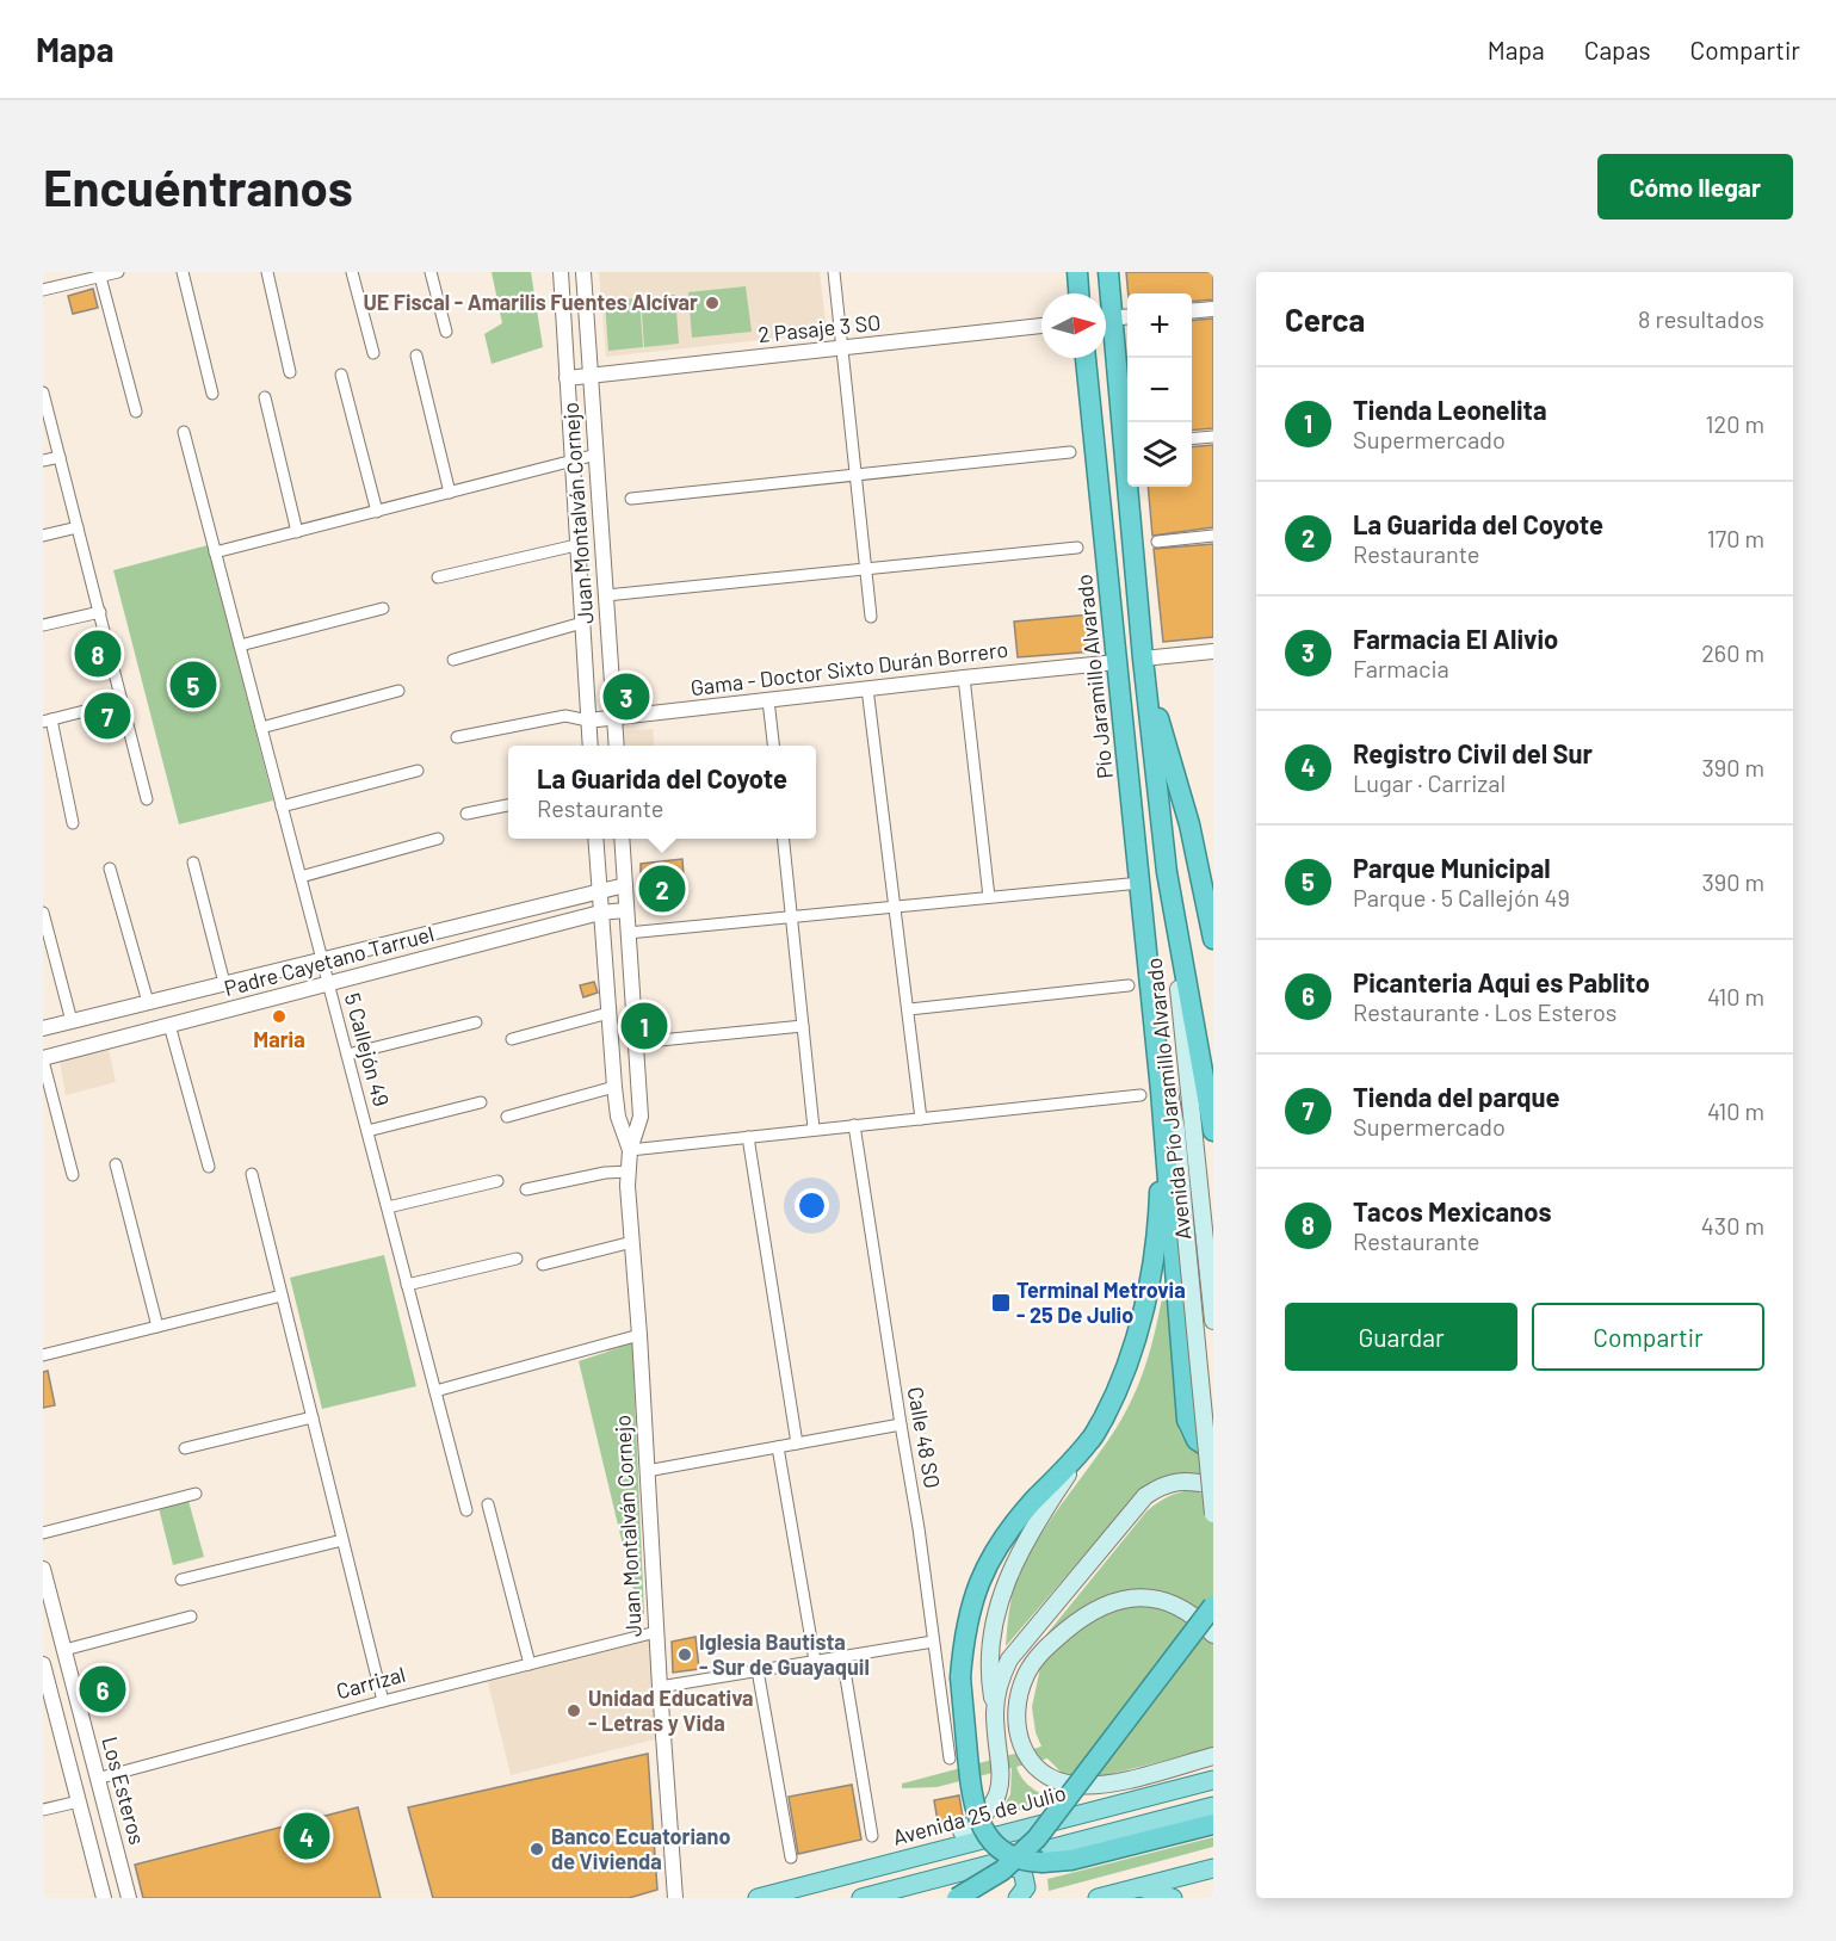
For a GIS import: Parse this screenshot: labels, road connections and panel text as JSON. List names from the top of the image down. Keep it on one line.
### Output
{"streets":{"highway":["Pío Jaramillo Alvarado"],"main road":["Avenida Pío Jaramillo Alvarado","Avenida 25 de Julio"],"street":["2 Pasaje 3 SO","Juan Montalván Cornejo","Gama - Doctor Sixto Durán Borrero","Padre Cayetano Tarruel","5 Callejón 49","Calle 48 SO","Carrizal","Los Esteros"]},"crossings":[["2 Pasaje 3 SO","Juan Montalván Cornejo"],["Juan Montalván Cornejo","Gama - Doctor Sixto Durán Borrero"],["Juan Montalván Cornejo","Padre Cayetano Tarruel"],["Juan Montalván Cornejo","Carrizal"],["Gama - Doctor Sixto Durán Borrero","Pío Jaramillo Alvarado"],["Pío Jaramillo Alvarado","Avenida Pío Jaramillo Alvarado"],["Padre Cayetano Tarruel","5 Callejón 49"],["Carrizal","Los Esteros"]],"places":{"other":["UE Fiscal - Amarilis Fuentes Alcívar","Maria","Iglesia Bautista - Sur de Guayaquil","Unidad Educativa - Letras y Vida","Banco Ecuatoriano de Vivienda"],"transit":["Terminal Metrovia - 25 De Julio"]},"north":"right","page":{"header":"Mapa","nav":["Mapa","Capas","Compartir"],"buttons":["Cómo llegar",["Guardar","Compartir"]],"title":"Encuéntranos","heading":["Cerca","8 resultados"],"map_buttons":["+","−"],"list":[{"mark":"1","name":"Tienda Leonelita","note":"Supermercado","value":"120 m"},{"mark":"2","name":"La Guarida del Coyote","note":"Restaurante","value":"170 m"},{"mark":"3","name":"Farmacia El Alivio","note":"Farmacia","value":"260 m"},{"mark":"4","name":"Registro Civil del Sur","note":"Lugar · Carrizal","value":"390 m"},{"mark":"5","name":"Parque Municipal","note":"Parque · 5 Callejón 49","value":"390 m"},{"mark":"6","name":"Picanteria Aqui es Pablito","note":"Restaurante · Los Esteros","value":"410 m"},{"mark":"7","name":"Tienda del parque","note":"Supermercado","value":"410 m"},{"mark":"8","name":"Tacos Mexicanos","note":"Restaurante","value":"430 m"}],"pins":["8","5","3","7","2","1","6","4"],"popup":["La Guarida del Coyote","Restaurante"]}}
